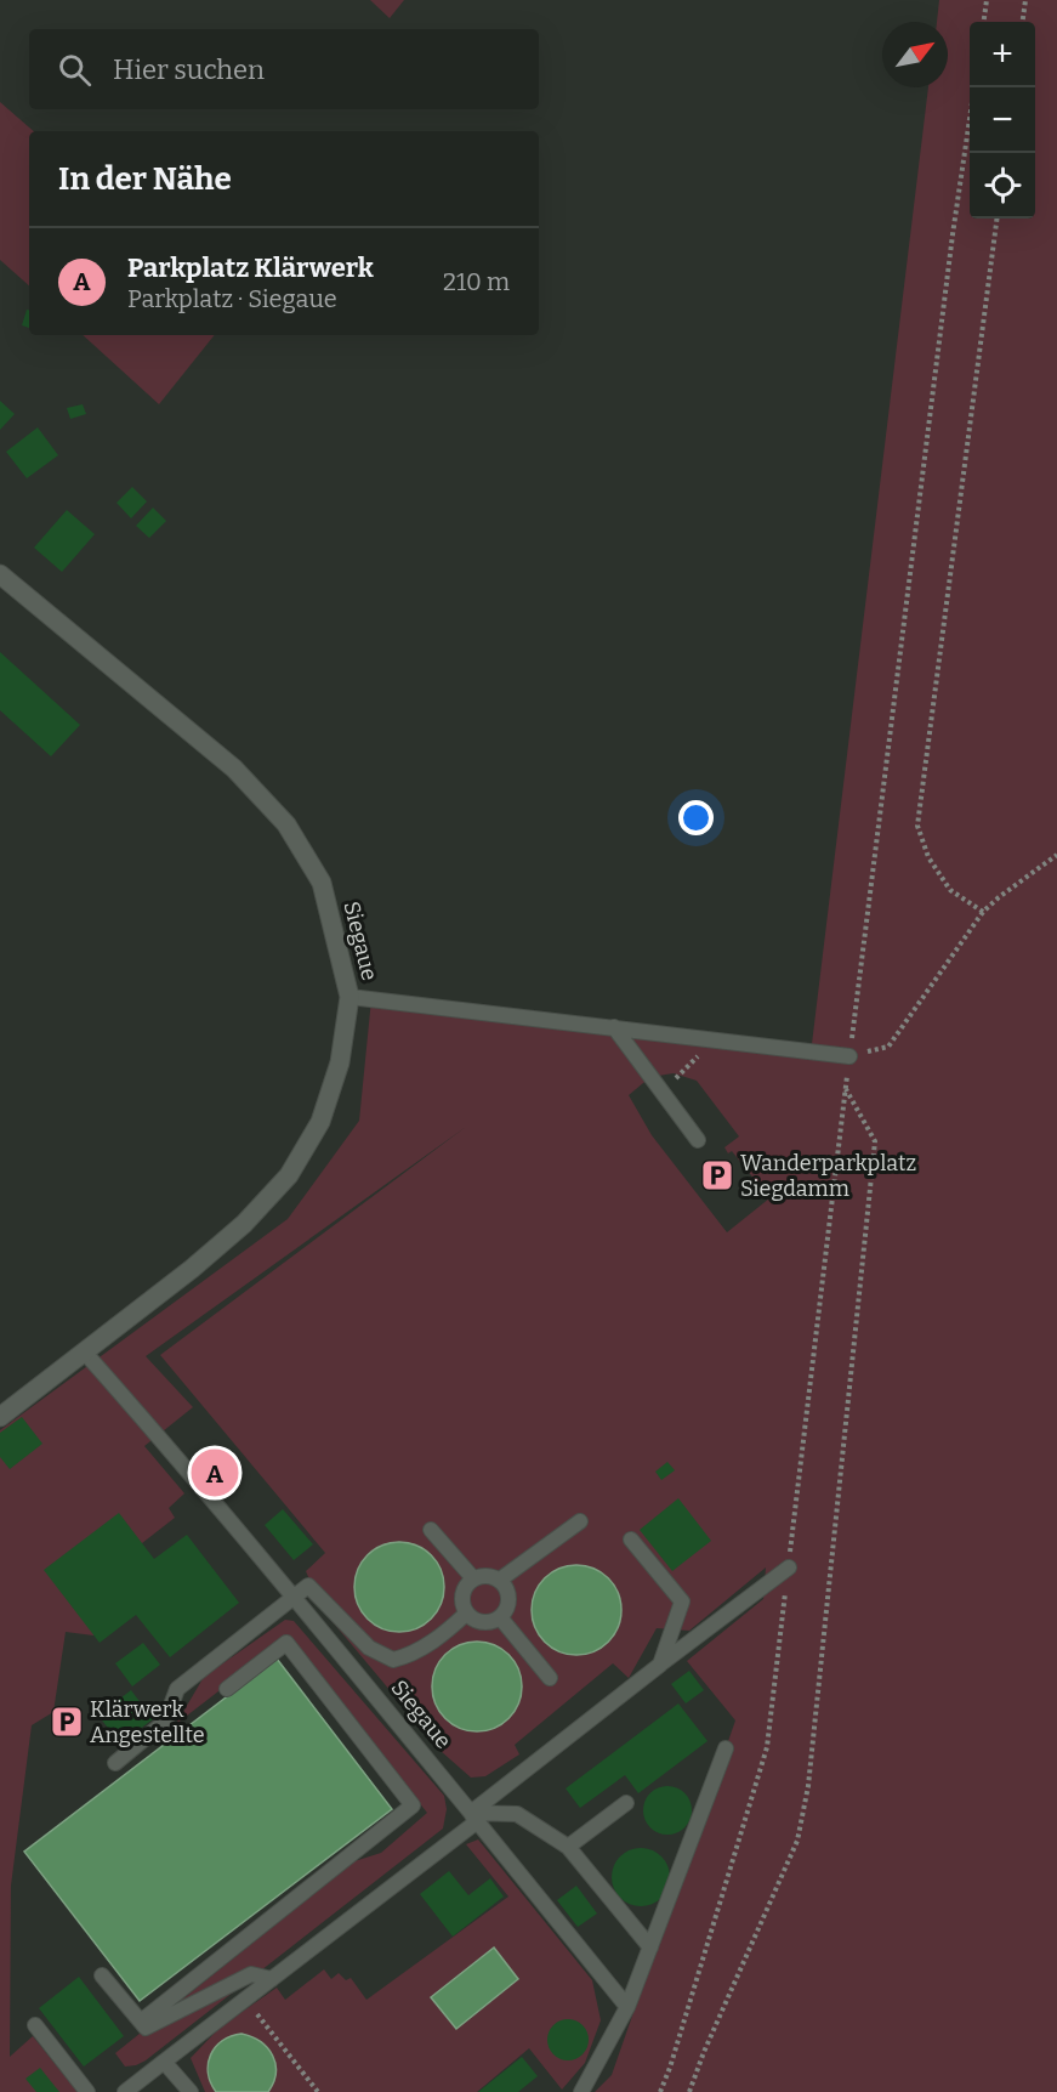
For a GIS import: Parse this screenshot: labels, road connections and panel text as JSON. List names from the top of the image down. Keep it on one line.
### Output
{"streets":{"street":["Siegaue"]},"places":{"parking":["Wanderparkplatz Siegdamm","Klärwerk Angestellte"]},"north":"top right","page":{"map_buttons":["+","−"],"search":"Hier suchen","heading":"In der Nähe","list":[{"mark":"A","name":"Parkplatz Klärwerk","note":"Parkplatz · Siegaue","value":"210 m"}],"pins":"A"}}
